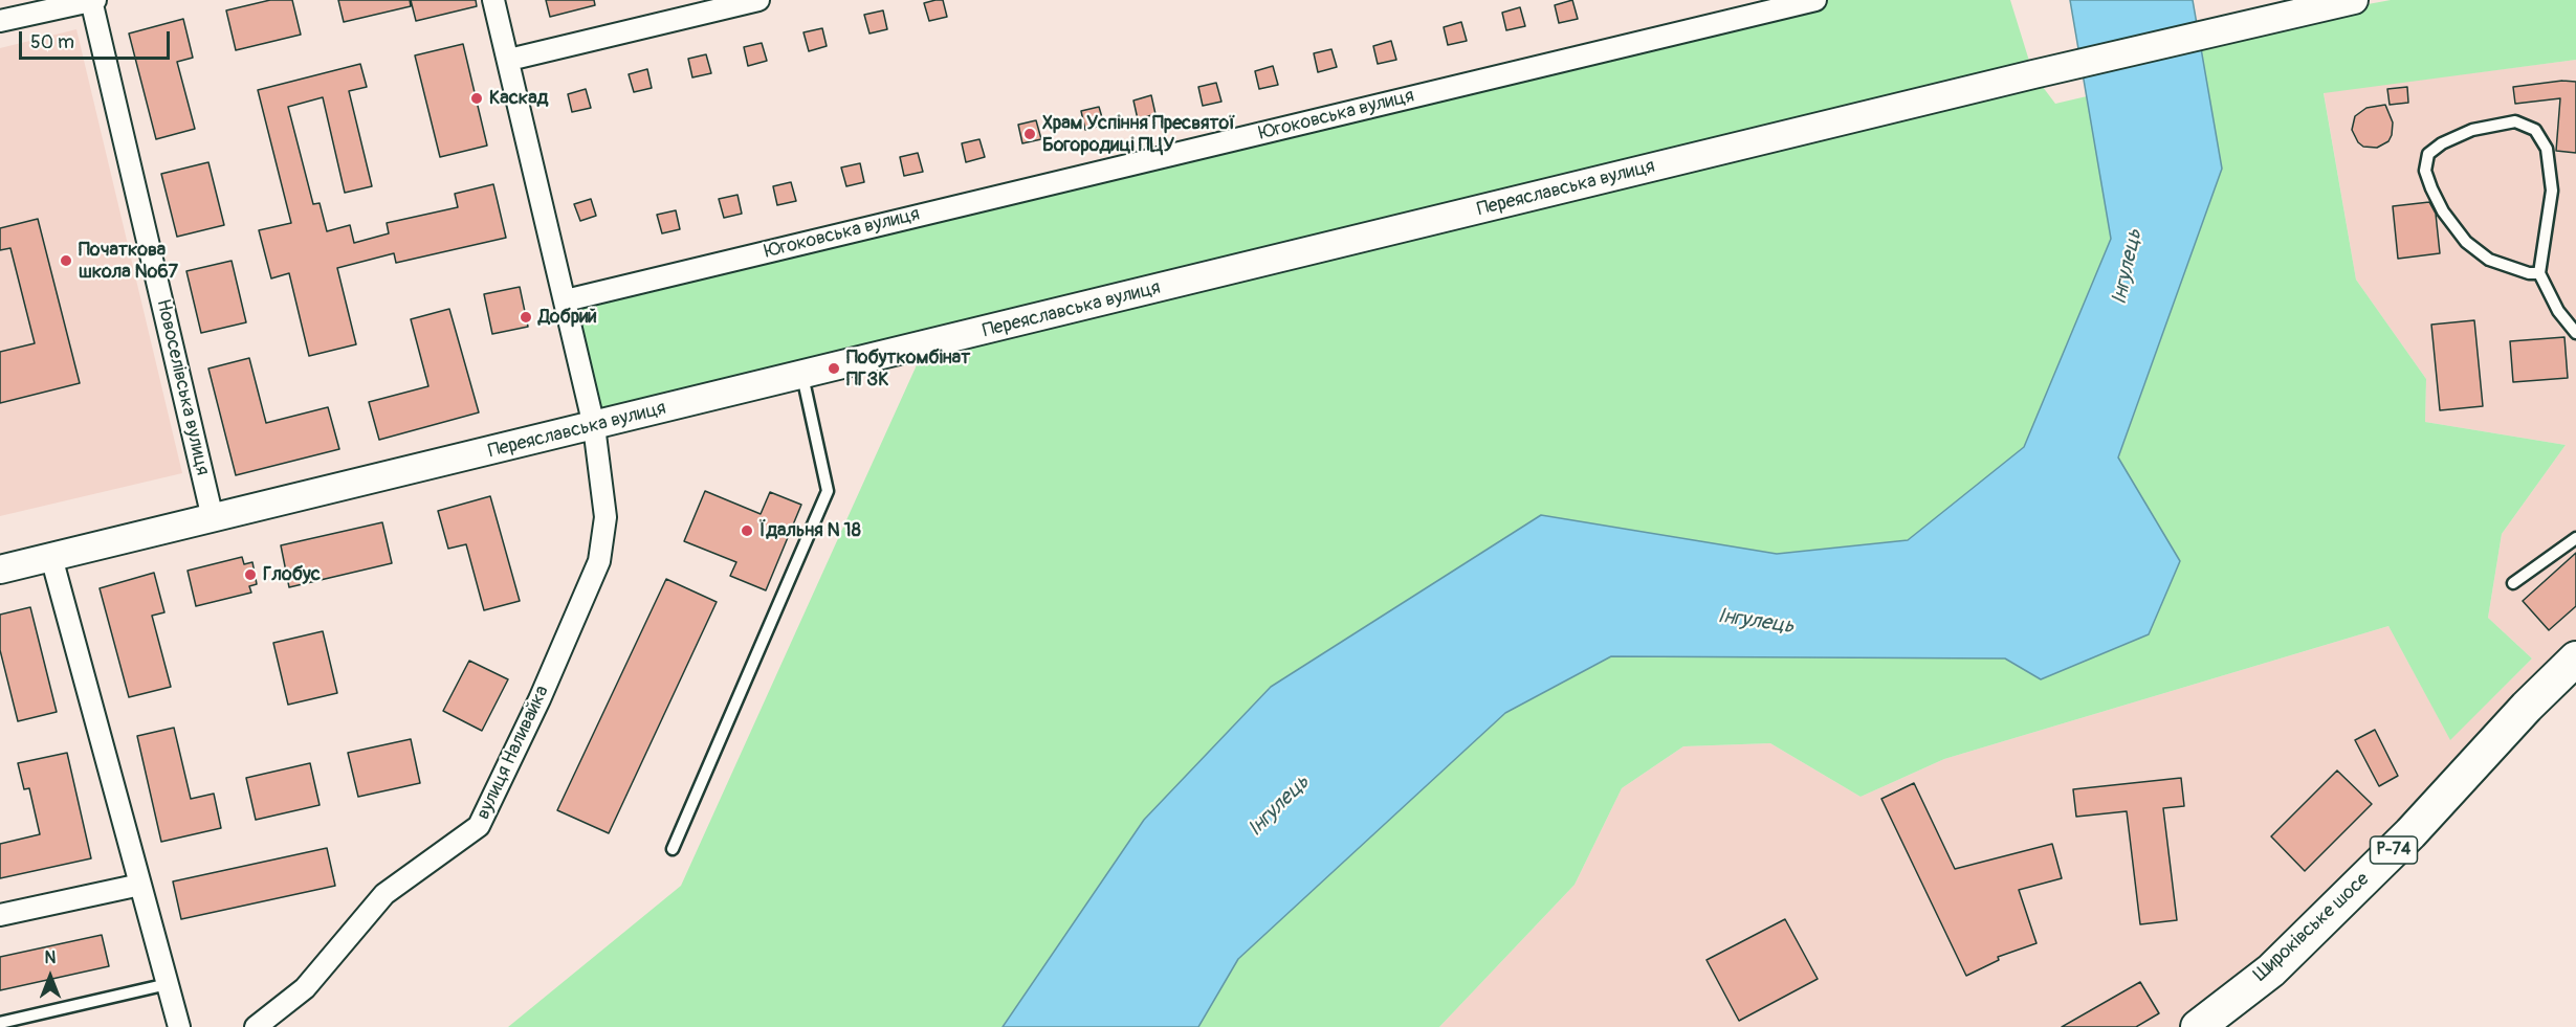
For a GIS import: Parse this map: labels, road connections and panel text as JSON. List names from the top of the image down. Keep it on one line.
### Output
{"streets":{"main road":["Р-74","Широківське шосе"],"street":["Югоковська вулиця","Переяславська вулиця","Новоселівська вулиця","вулиця Наливайка"]},"crossings":[["Югоковська вулиця","вулиця Наливайка"],["Переяславська вулиця","Новоселівська вулиця"],["Переяславська вулиця","вулиця Наливайка"]],"water":["Інгулець"],"places":["Каскад","Храм Успіння Пресвятої Богородиці ПЦУ","Початкова школа №67","Добрий","Побуткомбінат ПГЗК","Їдальня N 18","Глобус"],"scale_bar":"50 m","north":"top"}
